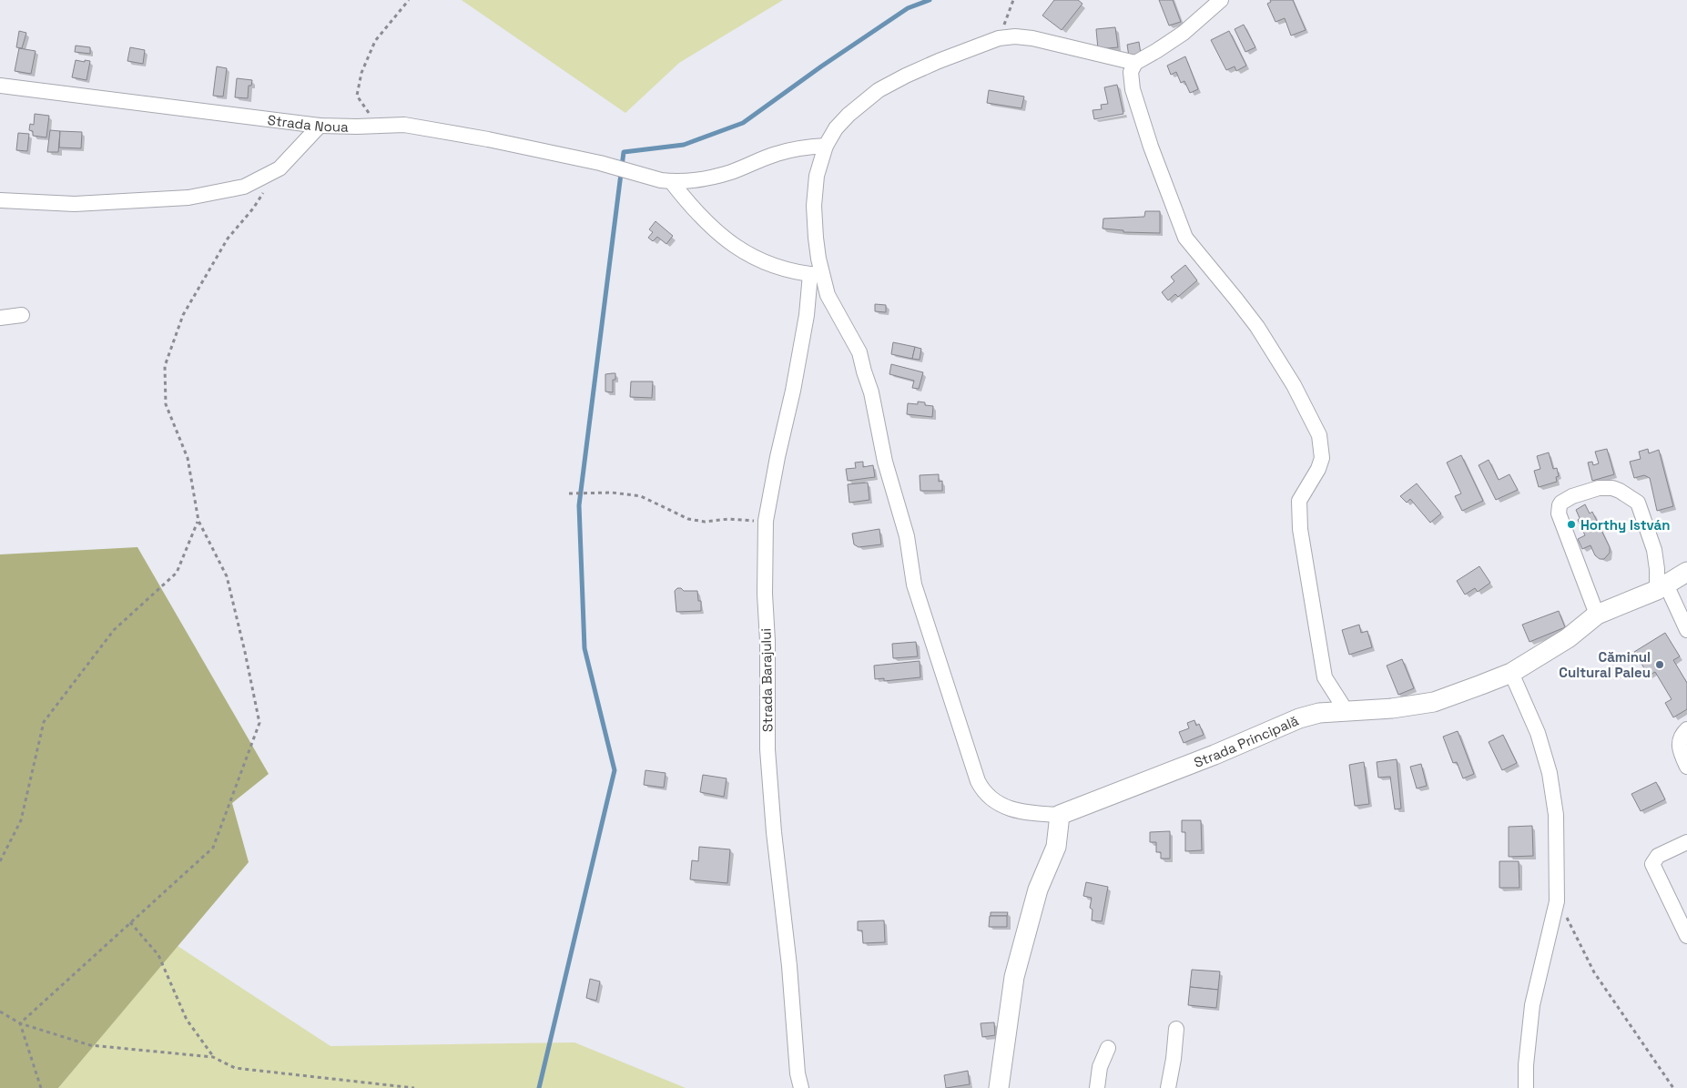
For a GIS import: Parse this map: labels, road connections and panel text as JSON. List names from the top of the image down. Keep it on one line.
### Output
{"streets":{"main road":["Strada Principală"],"street":["Strada Noua","Strada Barajului"]},"places":["Horthy István","Căminul Cultural Paleu"]}
